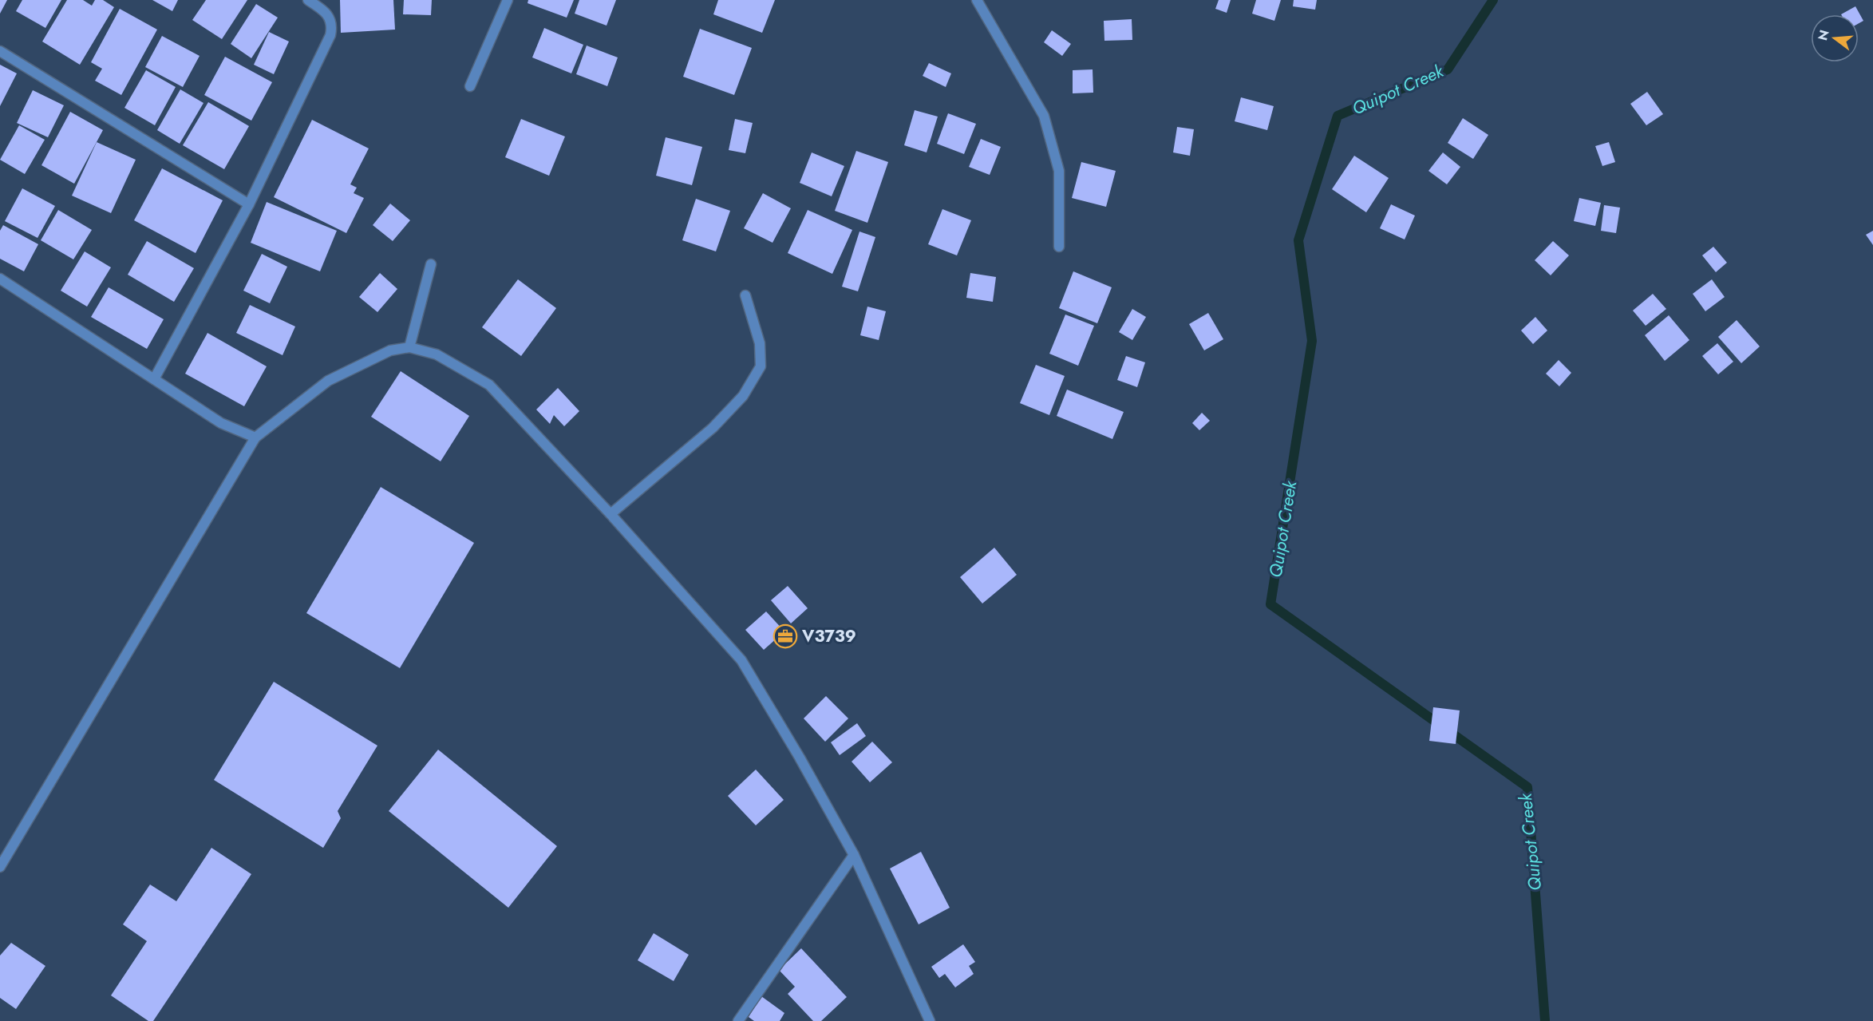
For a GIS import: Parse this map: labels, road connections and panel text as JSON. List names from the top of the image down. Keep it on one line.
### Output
{"water":["Quipot Creek"],"places":{"office":["V3739"]},"north":"left"}
